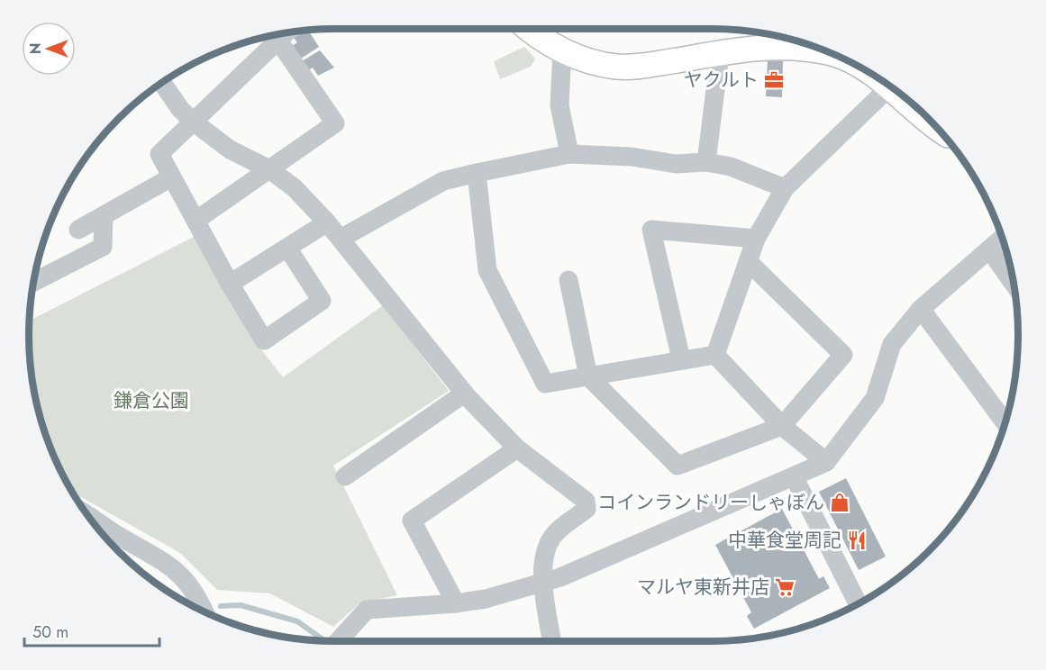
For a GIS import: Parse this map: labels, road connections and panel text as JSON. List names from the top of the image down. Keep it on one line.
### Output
{"parks":["鎌倉公園"],"places":{"office":["ヤクルト"],"shop":["コインランドリーしゃぼん"],"restaurant":["中華食堂周記"],"supermarket":["マルヤ東新井店"]},"scale_bar":"50 m","north":"left"}
